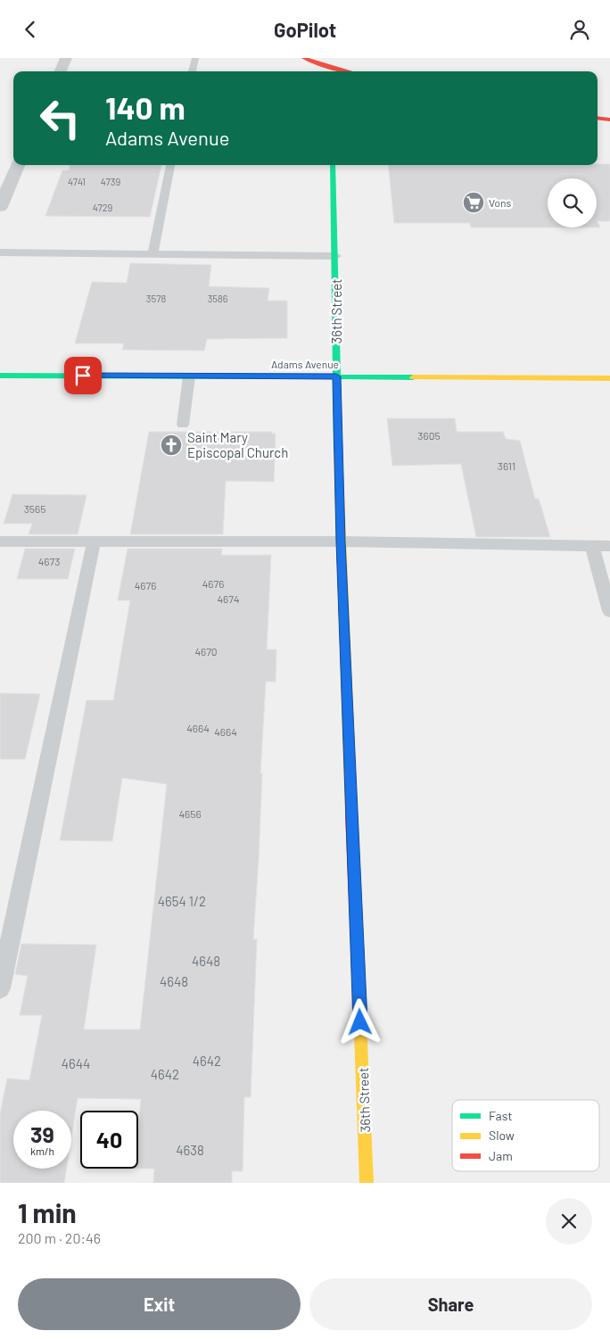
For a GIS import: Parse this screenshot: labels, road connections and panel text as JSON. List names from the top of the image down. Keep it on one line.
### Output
{"streets":{"street":["36th Street","Adams Avenue"]},"crossings":[["36th Street","Adams Avenue"]],"places":{"supermarket":["Vons"],"church":["Saint Mary Episcopal Church"]},"house_numbers":["4741","4739","4729","3578","3586","3605","3611","3565","4673","4676","4676","4674","4670","4664","4664","4656","4654 1/2","4648","4648","4642","4644","4642","4638"],"legend":["Fast","Slow","Jam"],"page":{"header":"GoPilot","turn":["140 m","Adams Avenue"],"speed":"39 km/h","limit":"40","heading":["1 min","200 m · 20:46"],"buttons":["Exit","Share"]}}
